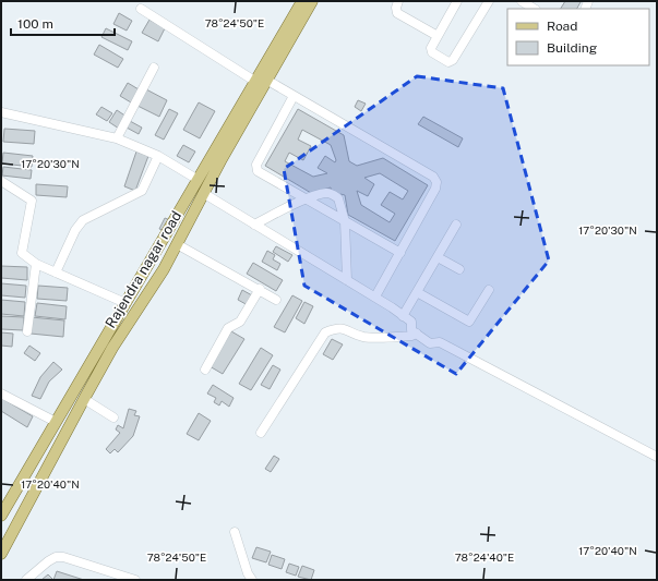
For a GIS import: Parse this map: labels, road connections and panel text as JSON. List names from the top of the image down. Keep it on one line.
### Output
{"streets":{"main road":["Rajendra nagar road"]},"legend":["Road","Building"],"scale_bar":"100 m","coordinates":["78°24'50\"E","17°20'30\"N","17°20'40\"N","78°24'40\"E"]}
